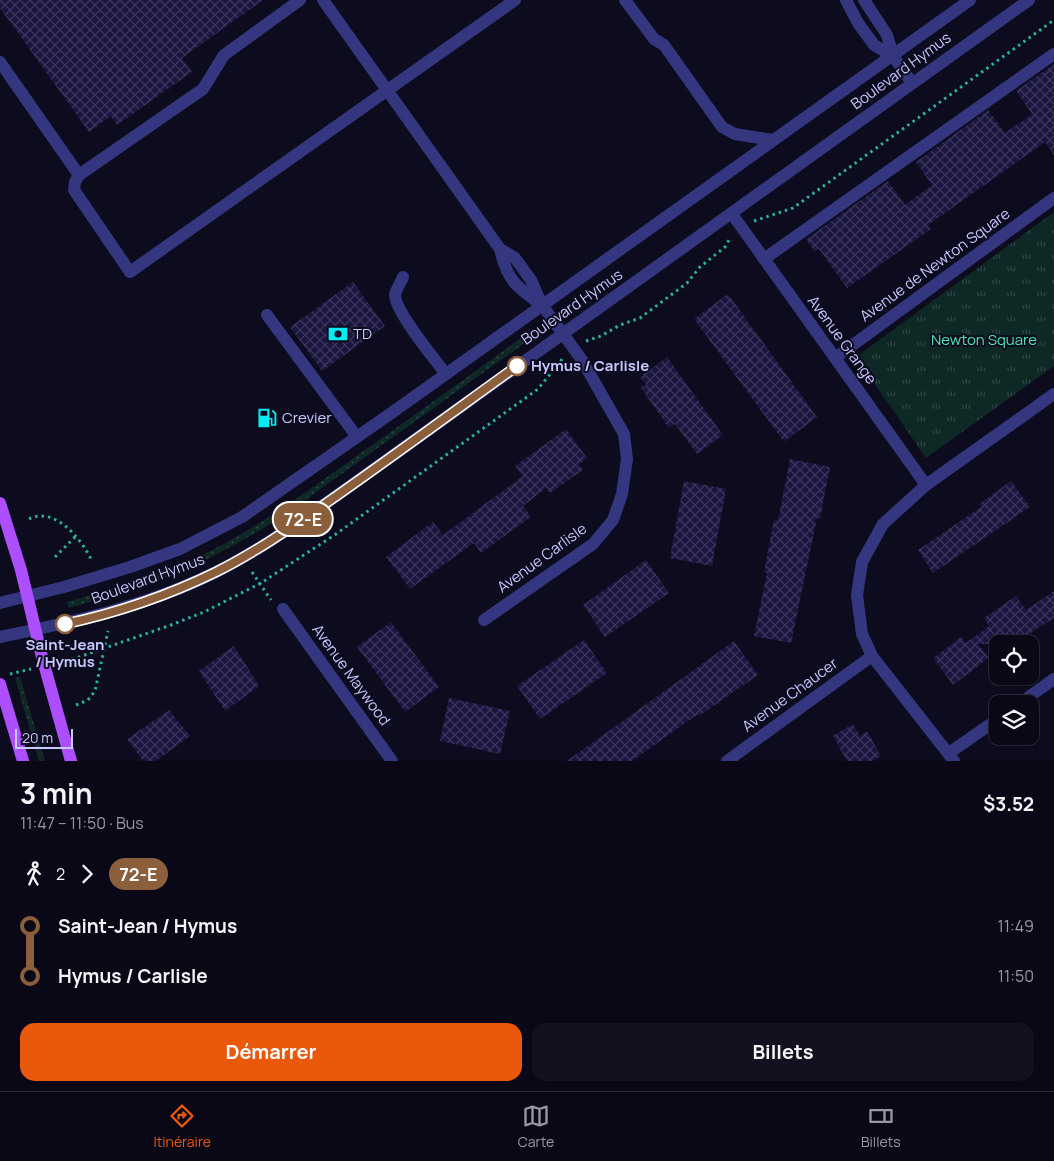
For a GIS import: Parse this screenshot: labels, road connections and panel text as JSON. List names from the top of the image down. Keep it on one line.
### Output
{"streets":{"street":["Boulevard Hymus","Avenue de Newton Square","Avenue Grange","Avenue Carlisle","Avenue Maywood","Avenue Chaucer"]},"crossings":[["Boulevard Hymus","Avenue Grange"],["Boulevard Hymus","Avenue Carlisle"],["Avenue de Newton Square","Avenue Grange"]],"parks":["Newton Square"],"places":{"bank":["TD"],"other":["Hymus / Carlisle","Saint-Jean / Hymus"],"fuel station":["Crevier"]},"lines":["bus line 72-E"],"scale_bar":"20 m","page":{"on_map":"72-E","scale":"20 m","heading":["3 min","11:47 – 11:50 · Bus","$3.52"],"legs":["2","72-E"],"list":[{"name":"Saint-Jean / Hymus","value":"11:49"},{"name":"Hymus / Carlisle","value":"11:50"}],"buttons":["Démarrer","Billets"],"tabs":["Itinéraire","Carte","Billets"]}}
